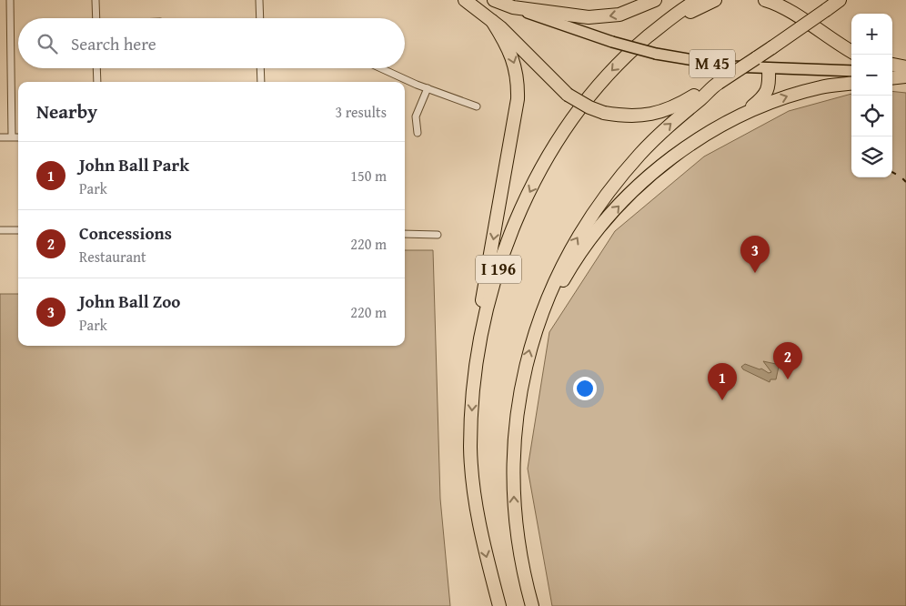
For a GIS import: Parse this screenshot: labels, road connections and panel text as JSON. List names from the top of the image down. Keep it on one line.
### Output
{"streets":{"highway":["M 45","I 196"]},"page":{"map_buttons":["+","−"],"search":"Search here","heading":["Nearby","3 results"],"list":[{"mark":"1","name":"John Ball Park","note":"Park","value":"150 m"},{"mark":"2","name":"Concessions","note":"Restaurant","value":"220 m"},{"mark":"3","name":"John Ball Zoo","note":"Park","value":"220 m"}],"pins":["3","2","1"]}}
